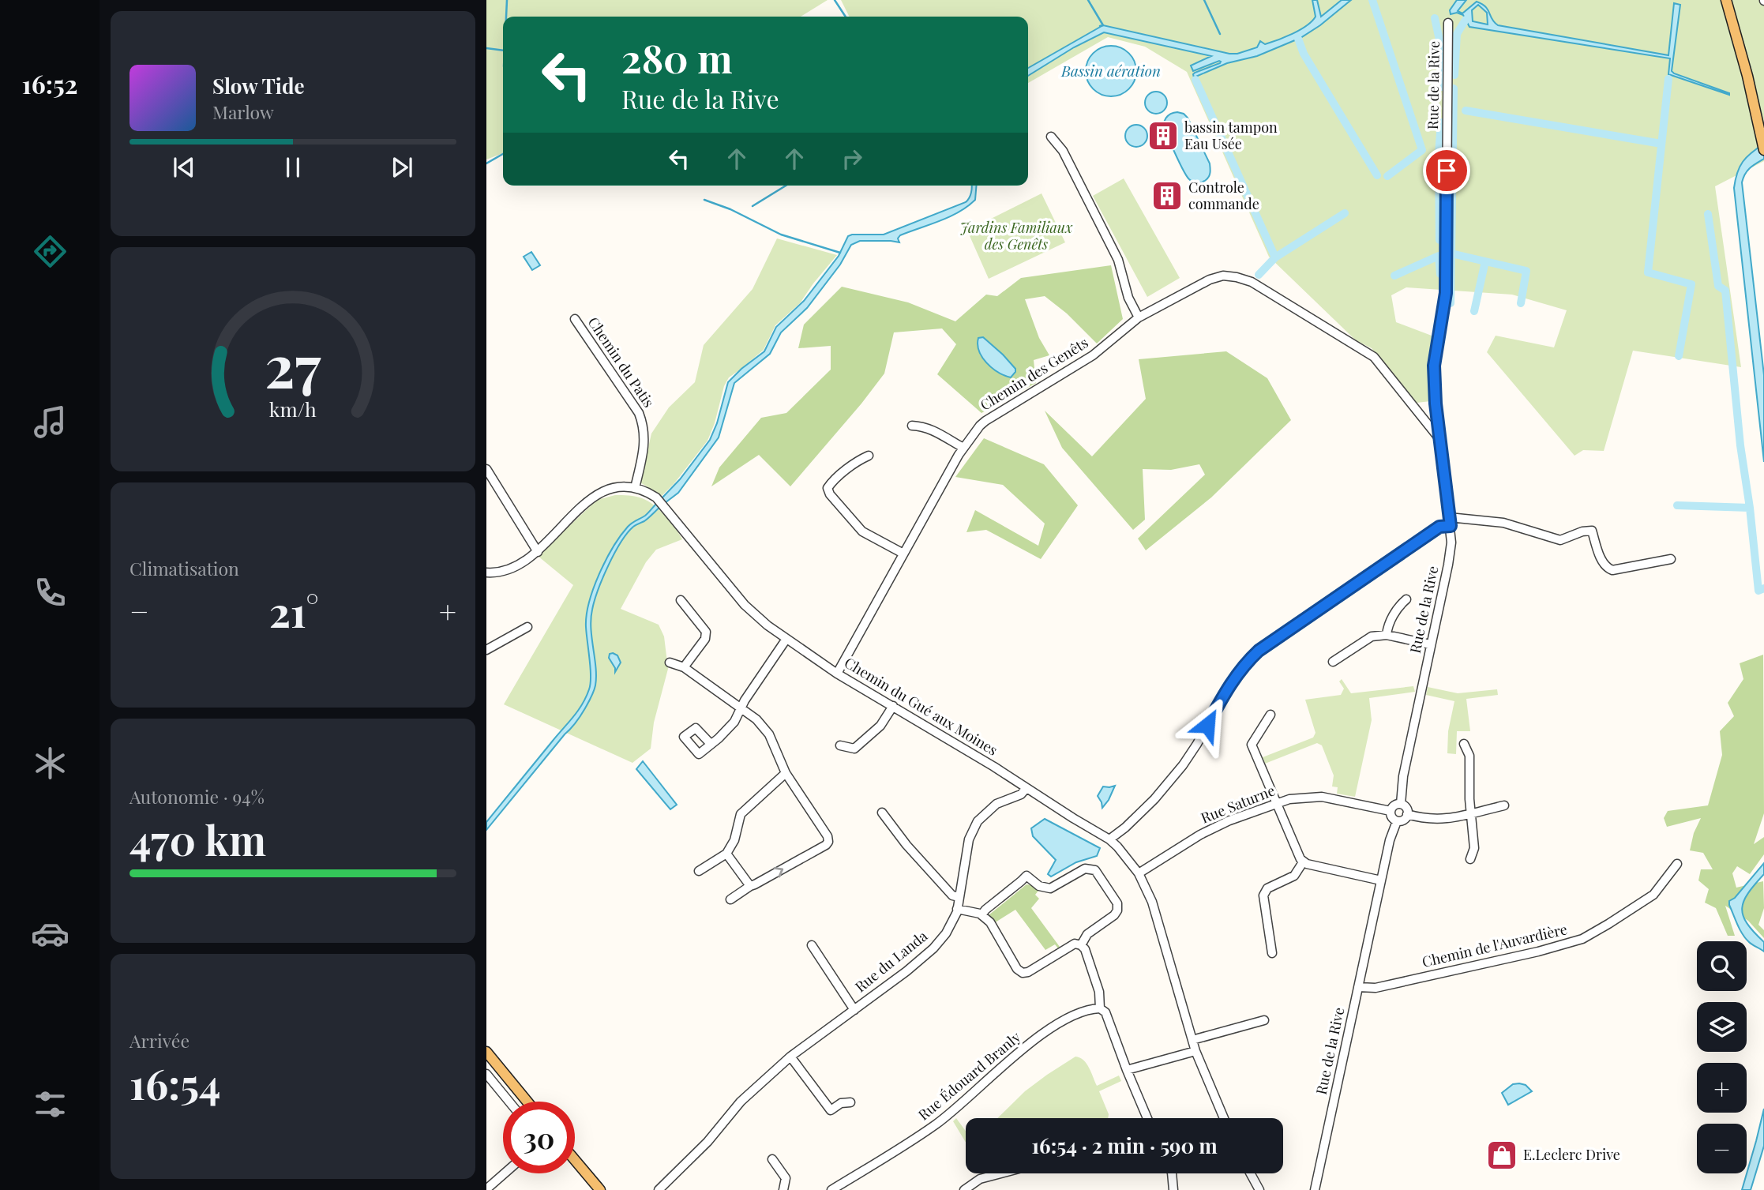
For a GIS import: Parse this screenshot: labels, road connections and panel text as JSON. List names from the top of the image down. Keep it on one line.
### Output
{"streets":{"street":["Rue de la Rive","Chemin du Patis","Chemin des Genêts","Chemin du Gué aux Moines","Rue Saturne","Chemin de l'Auvardière","Rue du Landa","Rue Édouard Branly"]},"crossings":[["Rue de la Rive","Chemin des Genêts"],["Rue de la Rive","Rue Saturne"],["Rue de la Rive","Chemin de l'Auvardière"],["Chemin du Patis","Chemin du Gué aux Moines"],["Chemin des Genêts","Chemin du Gué aux Moines"],["Chemin du Gué aux Moines","Rue Saturne"],["Chemin du Gué aux Moines","Rue du Landa"]],"water":["Bassin aération"],"parks":["Jardins Familiaux des Genêts"],"places":{"building":["bassin tampon Eau Usée","Controle commande"],"shop":["E.Leclerc Drive"]},"page":{"tabs":"16:52","turn":["280 m","Rue de la Rive"],"song":["Slow Tide","Marlow"],"tile":["Climatisation",["Autonomie · 94%","470 km"],["Arrivée","16:54"]],"heat":["−","21°","+"],"map_buttons":["+","−"],"limit":"30","trip":"16:54 · 2 min · 590 m","gauge":["27","km/h"]}}
